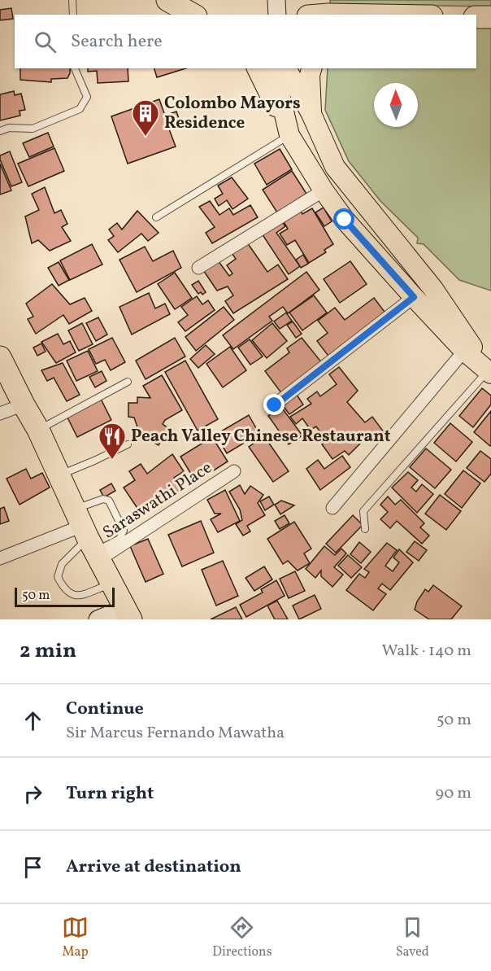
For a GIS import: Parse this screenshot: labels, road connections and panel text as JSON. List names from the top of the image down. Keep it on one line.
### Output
{"streets":{"street":["Saraswathi Place"]},"places":{"building":["Colombo Mayors Residence"],"restaurant":["Peach Valley Chinese Restaurant"]},"scale_bar":"50 m","north":"top","page":{"search":"Search here","scale":"50 m","heading":["2 min","Walk · 140 m"],"list":[["Continue","Sir Marcus Fernando Mawatha","50 m"],["Turn right","90 m"],"Arrive at destination"],"nav":["Map","Directions","Saved"]}}
